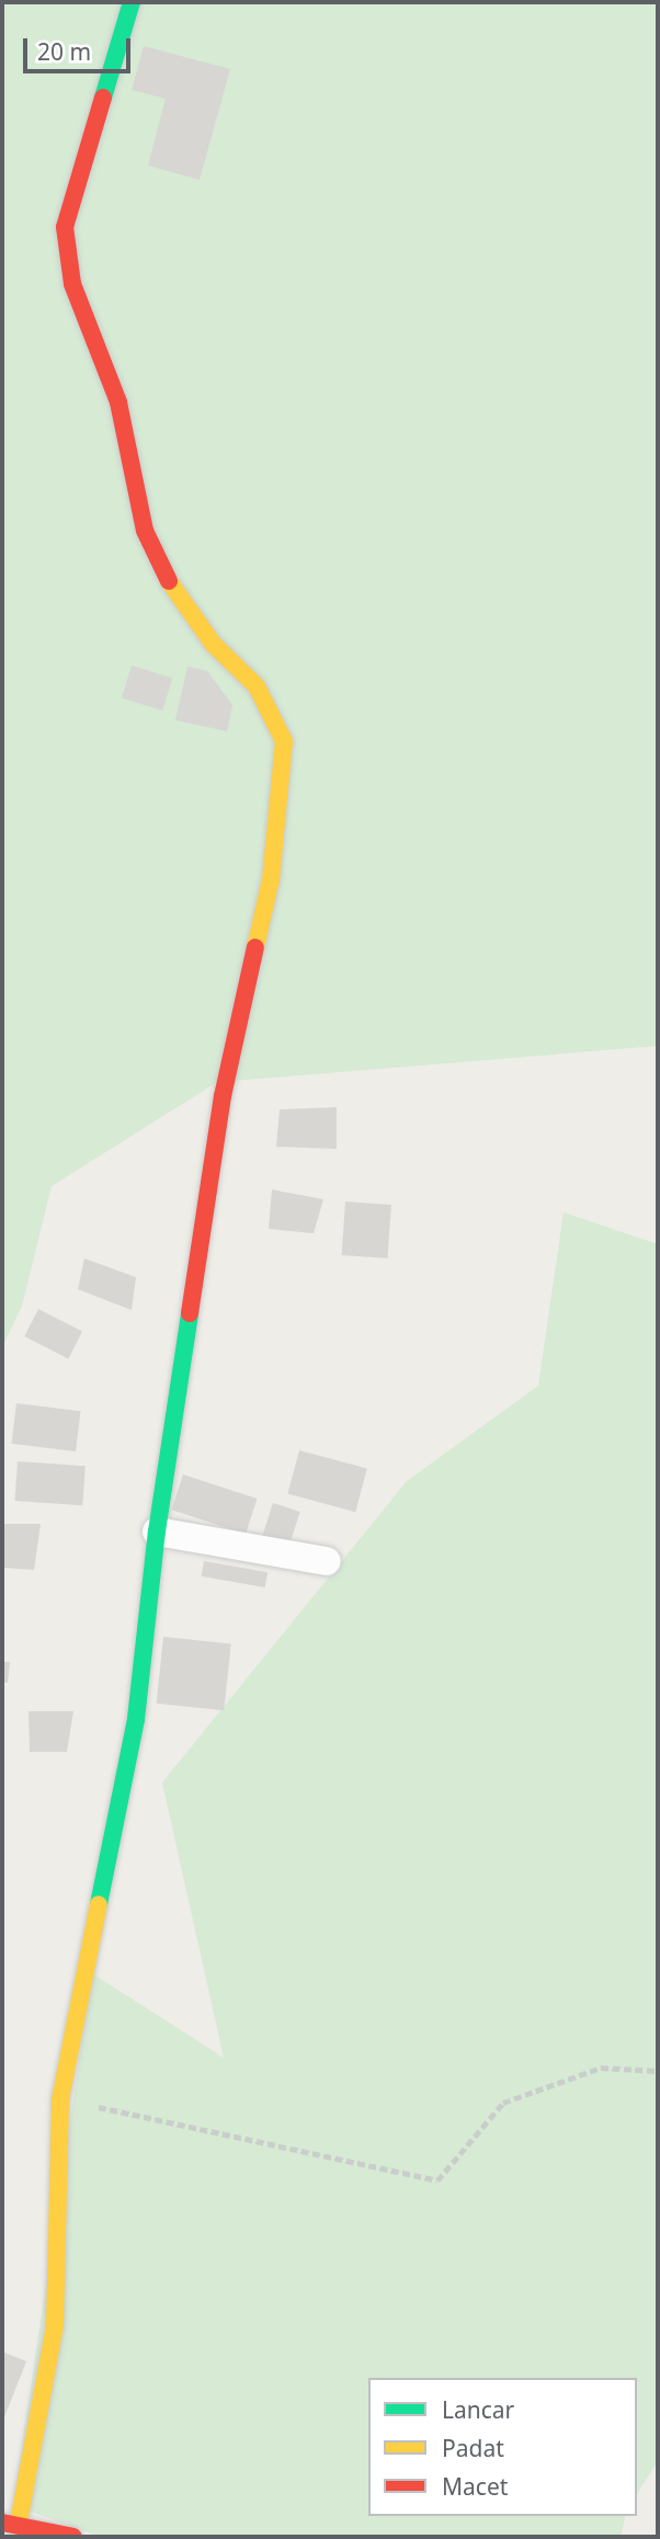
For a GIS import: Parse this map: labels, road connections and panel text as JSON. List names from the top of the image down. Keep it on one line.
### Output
{"legend":["Lancar","Padat","Macet"],"scale_bar":"20 m"}
